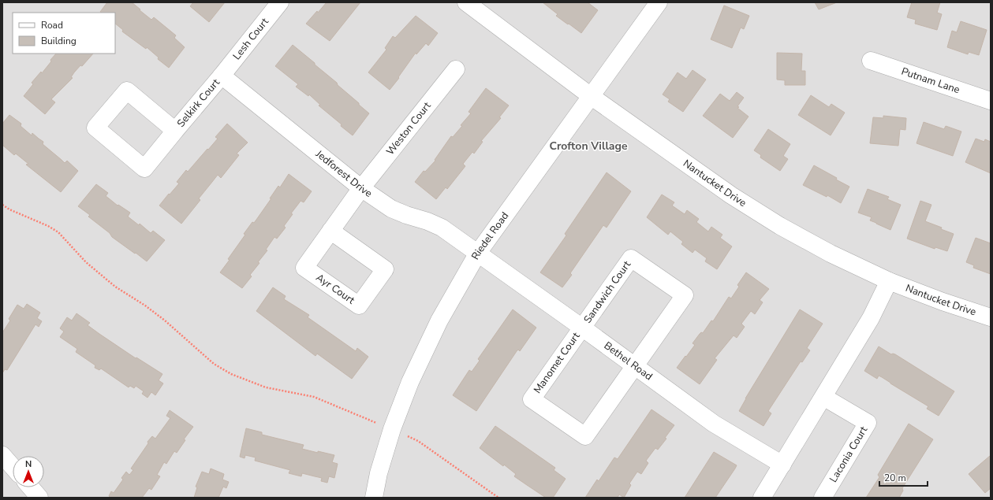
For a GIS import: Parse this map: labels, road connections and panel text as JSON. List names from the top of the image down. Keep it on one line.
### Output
{"streets":{"street":["Lesh Court","Putnam Lane","Selkirk Court","Weston Court","Jedforest Drive","Nantucket Drive","Riedel Road","Ayr Court","Sandwich Court","Bethel Road","Manomet Court","Laconia Court"]},"crossings":[["Lesh Court","Selkirk Court"],["Lesh Court","Jedforest Drive"],["Selkirk Court","Jedforest Drive"],["Weston Court","Jedforest Drive"],["Weston Court","Ayr Court"],["Jedforest Drive","Riedel Road"],["Jedforest Drive","Ayr Court"],["Jedforest Drive","Bethel Road"],["Nantucket Drive","Riedel Road"],["Riedel Road","Bethel Road"],["Sandwich Court","Bethel Road"],["Sandwich Court","Manomet Court"],["Bethel Road","Manomet Court"]],"districts":["Crofton Village"],"legend":["Road","Building"],"scale_bar":"20 m","north":"top"}
